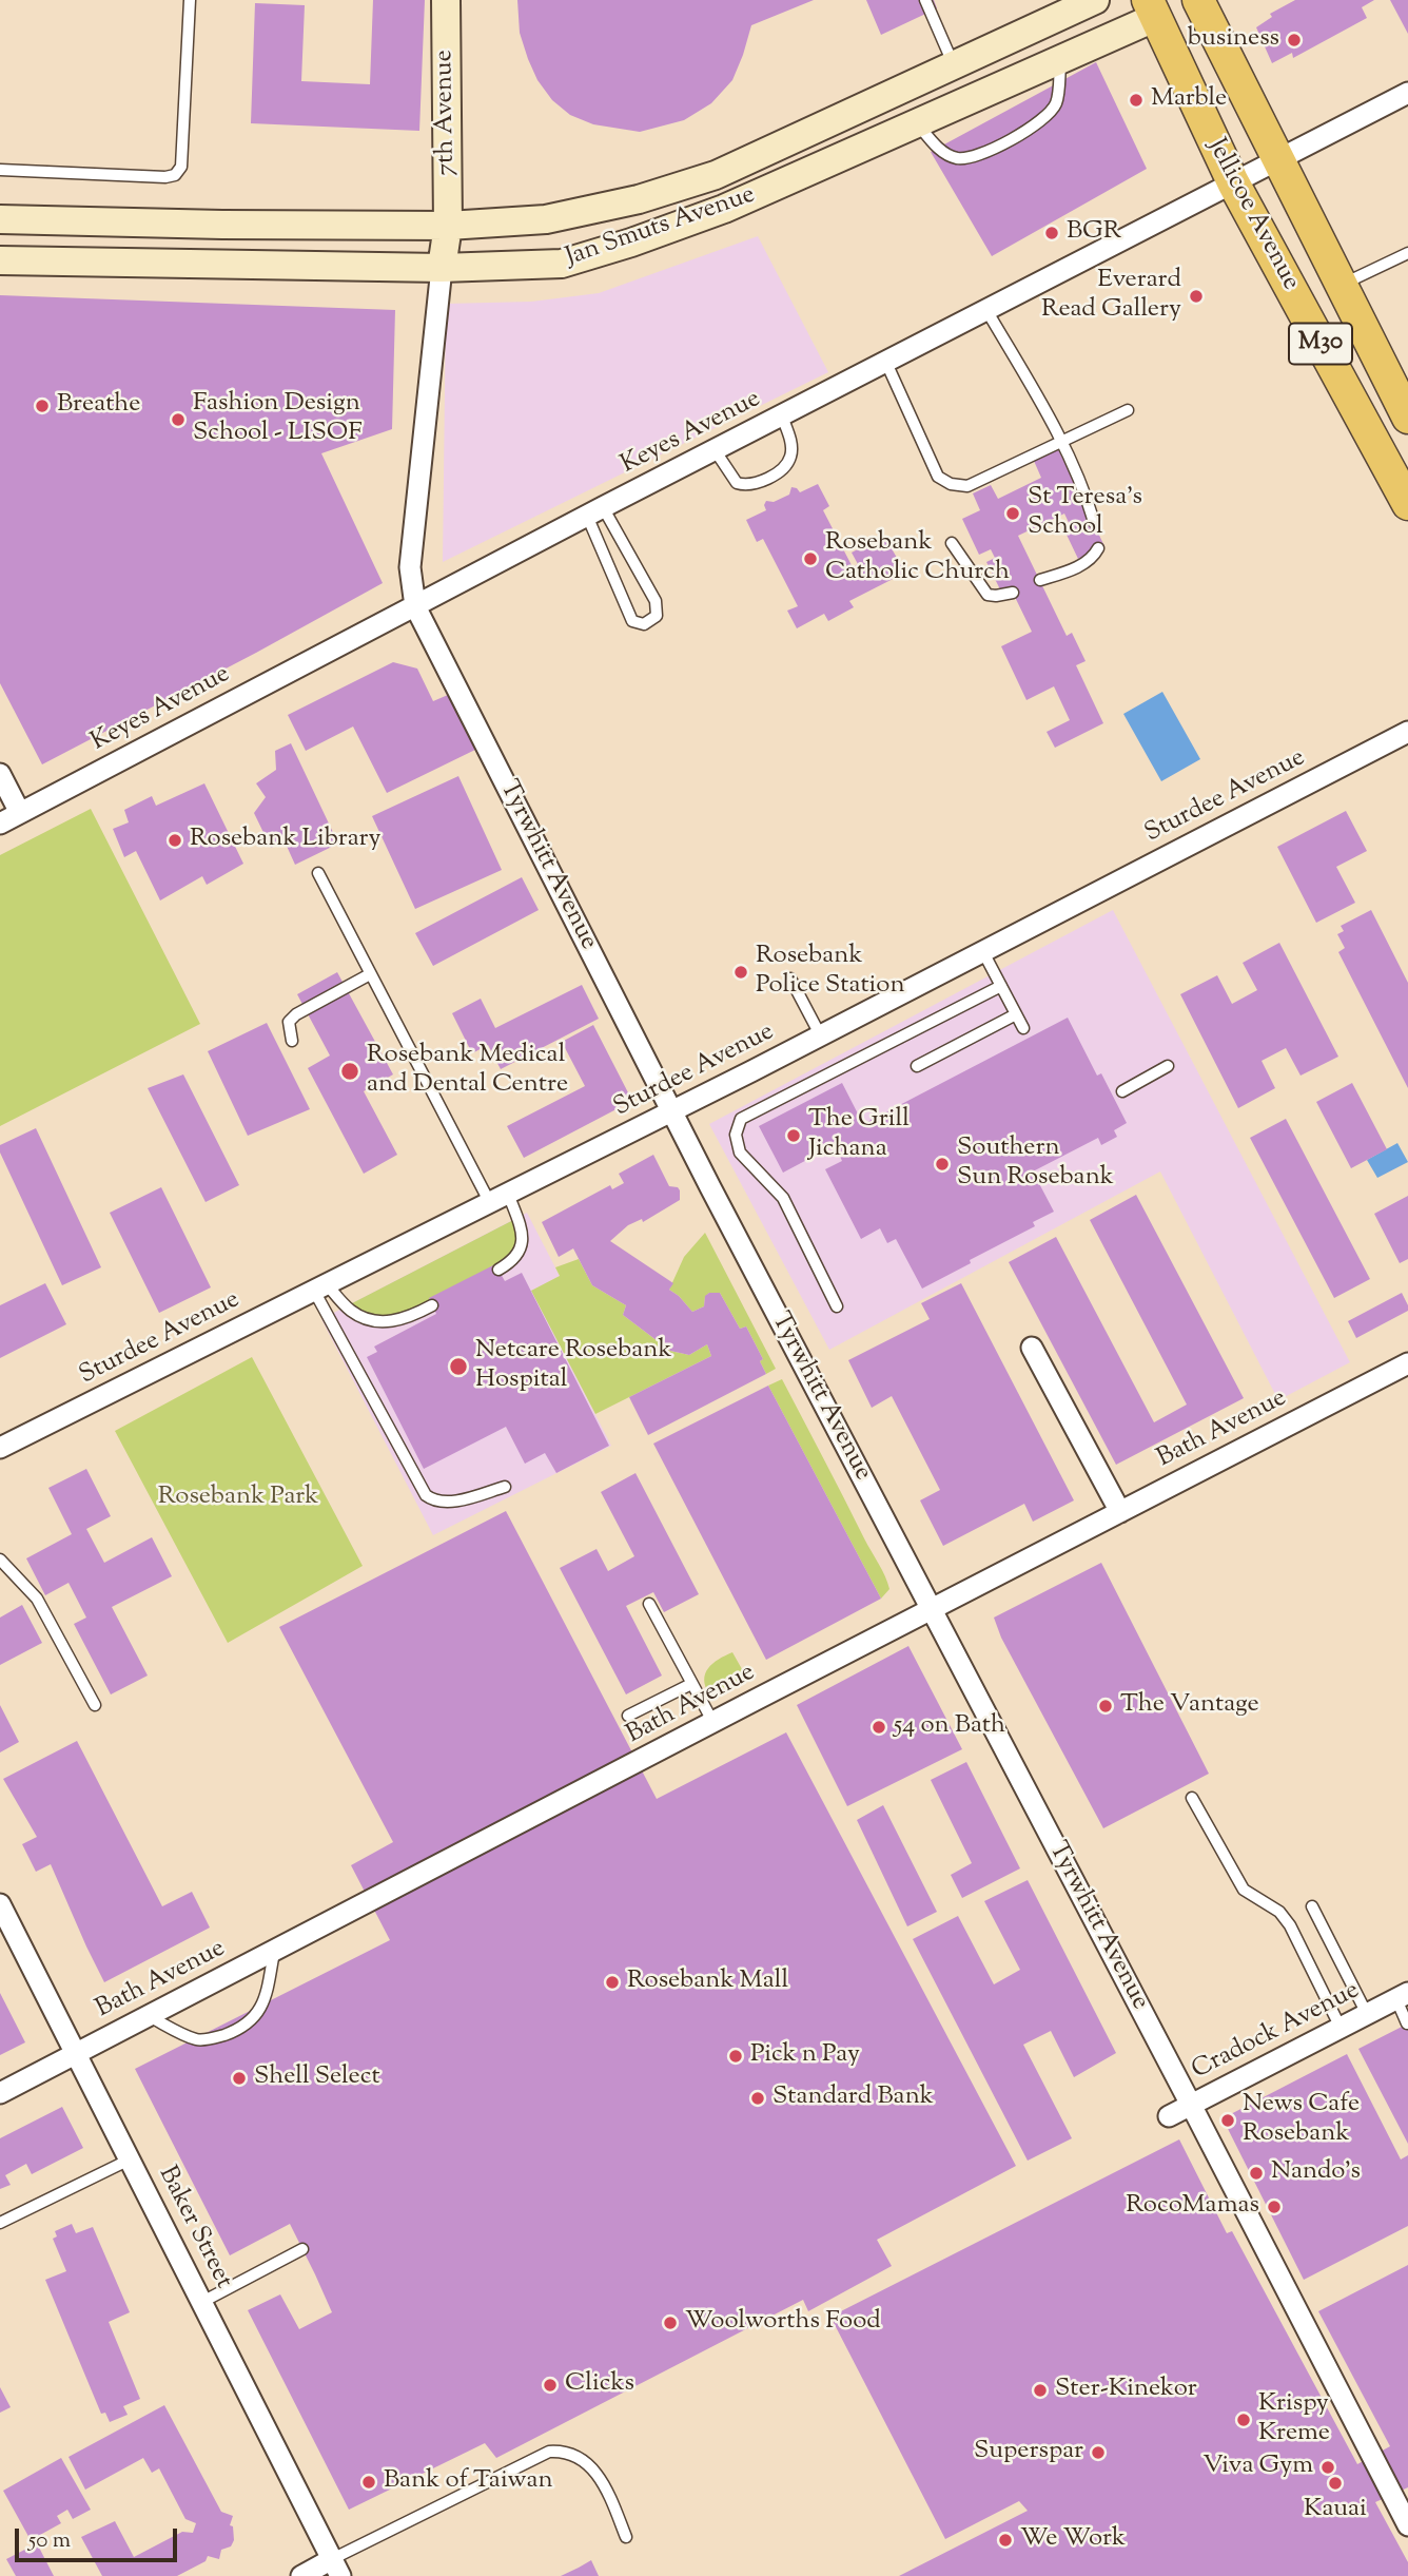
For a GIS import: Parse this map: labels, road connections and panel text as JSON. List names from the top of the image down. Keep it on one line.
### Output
{"streets":{"main road":["7th Avenue","Jellicoe Avenue","Jan Smuts Avenue","M30","Tyrwhitt Avenue"],"street":["Keyes Avenue","Sturdee Avenue","Bath Avenue","Cradock Avenue","Baker Street"]},"crossings":[["7th Avenue","Jan Smuts Avenue"],["7th Avenue","Tyrwhitt Avenue"],["Jellicoe Avenue","Jan Smuts Avenue"],["Jellicoe Avenue","Keyes Avenue"],["Jan Smuts Avenue","Tyrwhitt Avenue"],["Keyes Avenue","Tyrwhitt Avenue"],["Sturdee Avenue","Tyrwhitt Avenue"],["Tyrwhitt Avenue","Bath Avenue"],["Tyrwhitt Avenue","Cradock Avenue"],["Bath Avenue","Baker Street"]],"parks":["Rosebank Park"],"places":["business","Marble","BGR","Everard Read Gallery","Breathe","Fashion Design School - LISOF","St Teresa's School","Rosebank Catholic Church","Rosebank Library","Rosebank Police Station","Rosebank Medical and Dental Centre","The Grill Jichana","Southern Sun Rosebank","Netcare Rosebank Hospital","The Vantage","54 on Bath","Rosebank Mall","Pick n Pay","Shell Select","Standard Bank","News Cafe Rosebank","Nando's","RocoMamas","Woolworths Food","Clicks","Ster-Kinekor","Krispy Kreme","Superspar","Viva Gym","Bank of Taiwan","Kauai","We Work"],"scale_bar":"50 m"}
